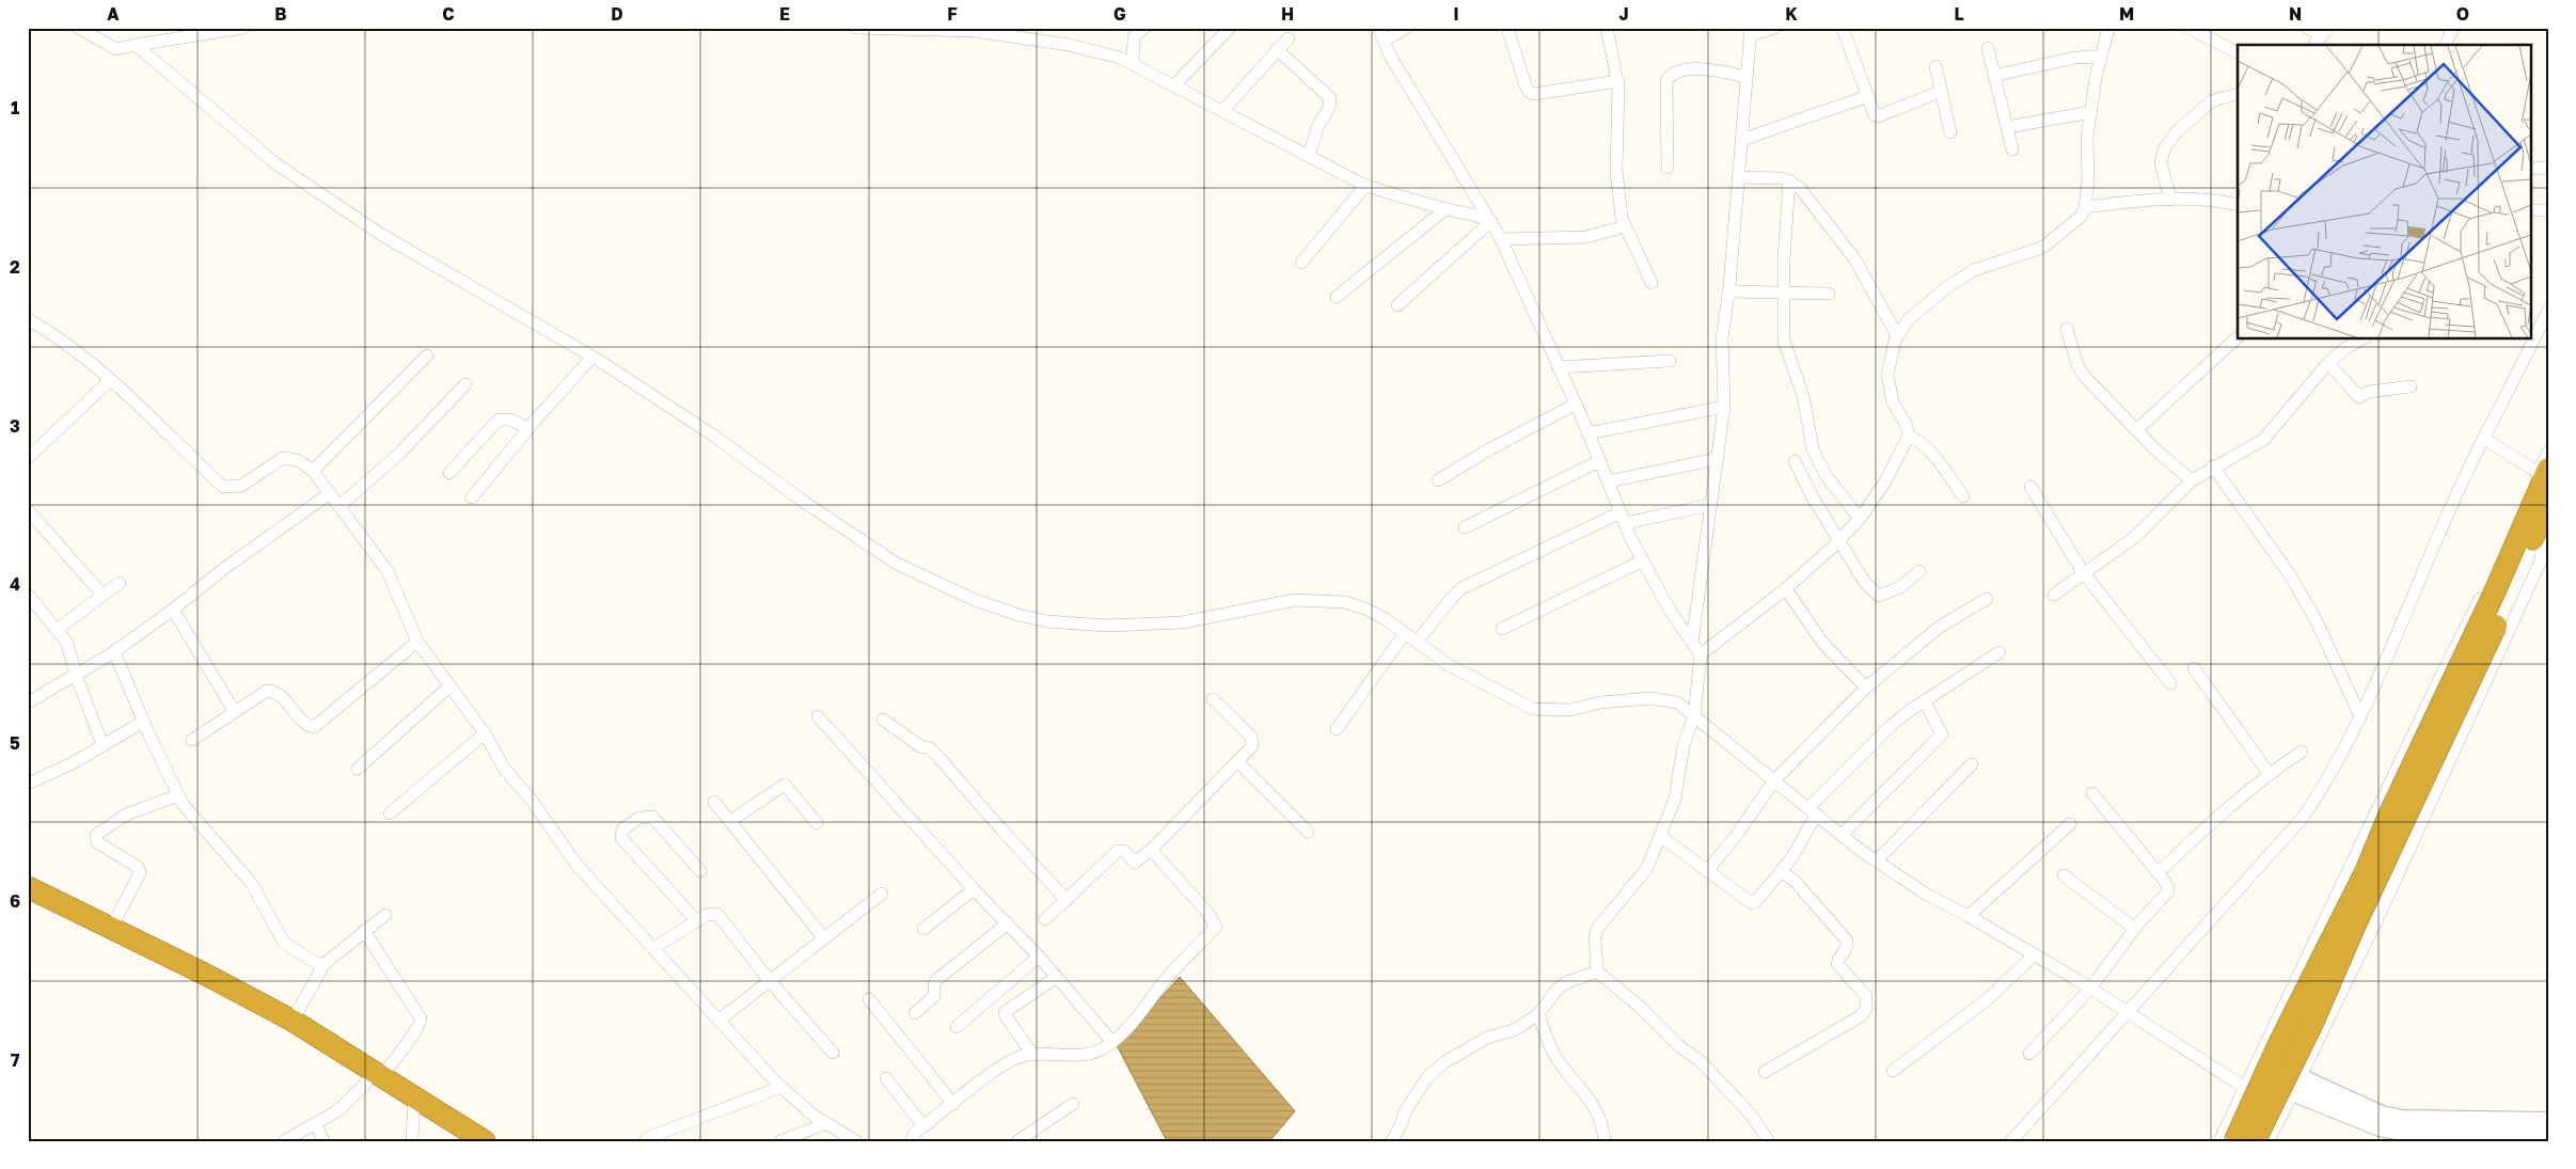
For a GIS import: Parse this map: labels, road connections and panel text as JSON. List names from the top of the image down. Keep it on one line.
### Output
{"grid":{"columns":["A","B","C","D","E","F","G","H","I","J","K","L","M","N","O"],"rows":["1","2","3","4","5","6","7"]}}
